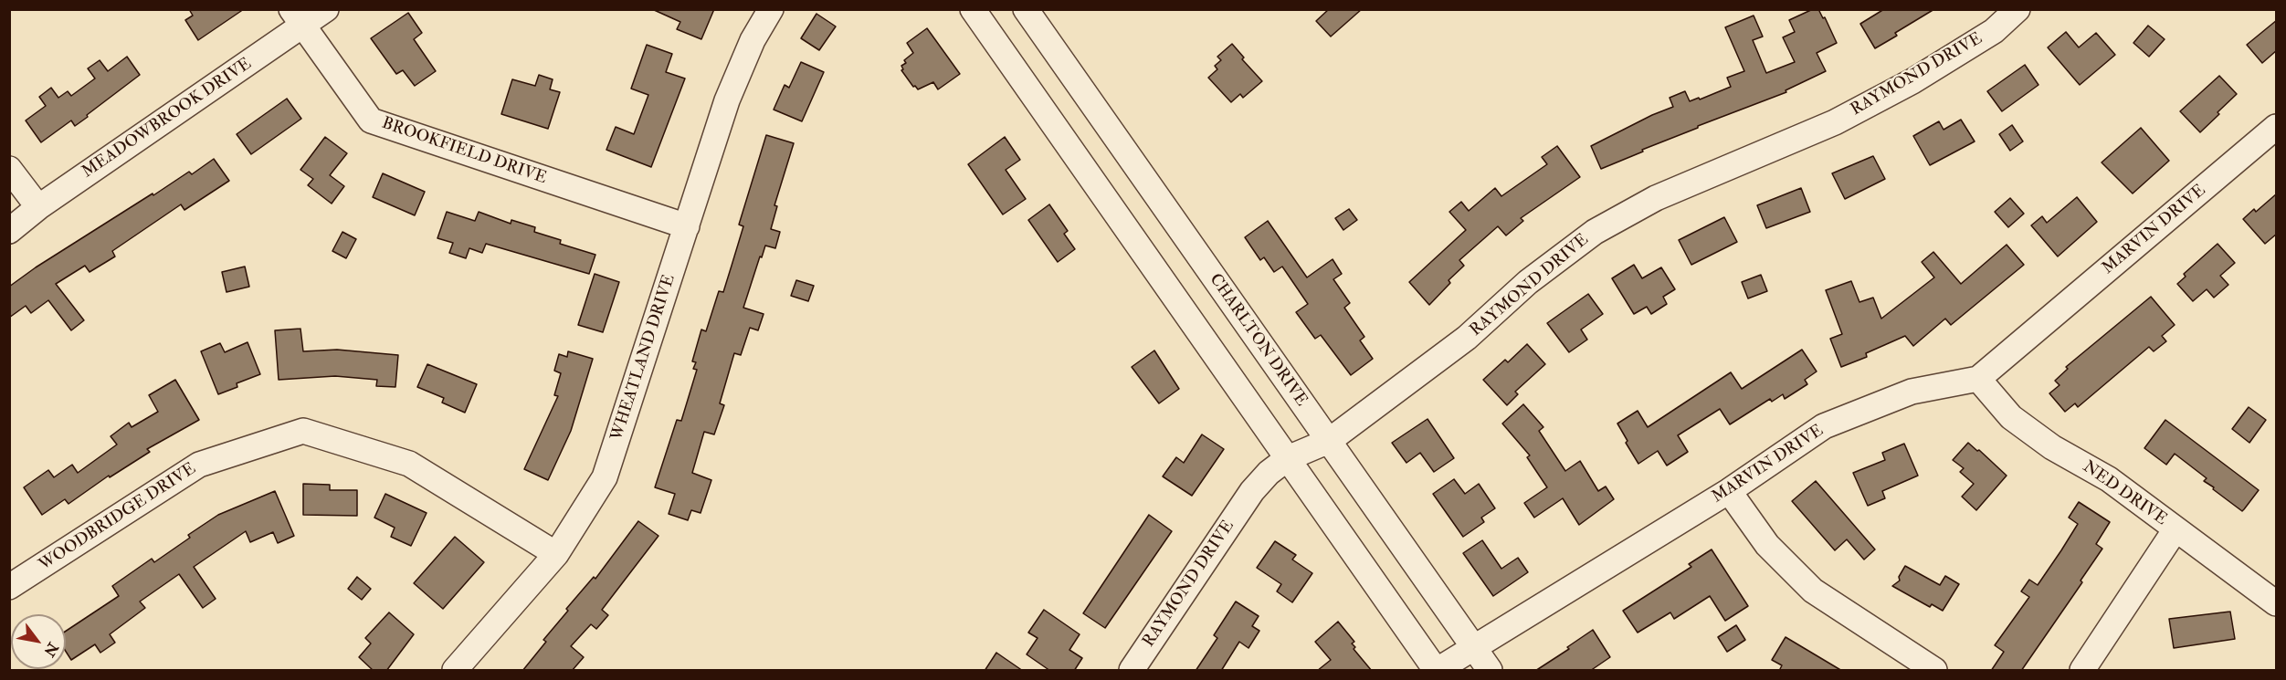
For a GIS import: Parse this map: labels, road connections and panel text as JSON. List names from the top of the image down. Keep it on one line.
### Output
{"streets":{"street":["RAYMOND DRIVE","MEADOWBROOK DRIVE","BROOKFIELD DRIVE","MARVIN DRIVE","CHARLTON DRIVE","WHEATLAND DRIVE","NED DRIVE","WOODBRIDGE DRIVE"]},"crossings":[["RAYMOND DRIVE","CHARLTON DRIVE"],["MEADOWBROOK DRIVE","BROOKFIELD DRIVE"],["BROOKFIELD DRIVE","WHEATLAND DRIVE"],["MARVIN DRIVE","CHARLTON DRIVE"],["MARVIN DRIVE","NED DRIVE"],["WHEATLAND DRIVE","WOODBRIDGE DRIVE"]],"north":"bottom right"}
